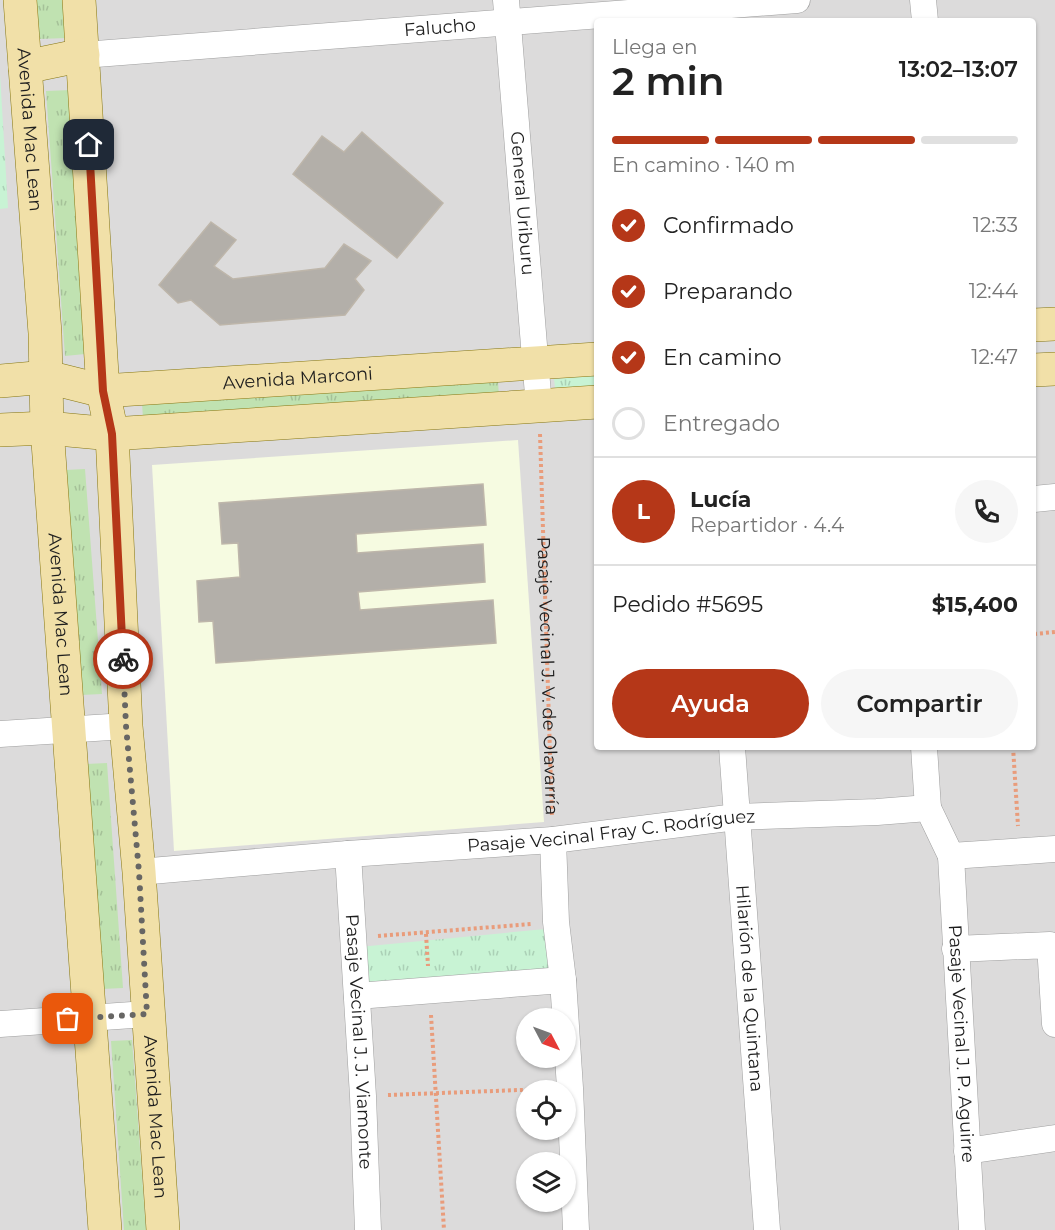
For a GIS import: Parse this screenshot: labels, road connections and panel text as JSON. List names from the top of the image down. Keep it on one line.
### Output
{"streets":{"main road":["Avenida Mac Lean","Avenida Marconi"],"street":["Falucho","General Uriburu","Pasaje Vecinal J. V. de Olavarría","Pasaje Vecinal Fray C. Rodríguez","Hilarión de la Quintana","Pasaje Vecinal J. J. Viamonte","Pasaje Vecinal J. P. Aguirre"]},"crossings":[["Falucho","Avenida Mac Lean"],["Falucho","General Uriburu"],["Avenida Mac Lean","Avenida Marconi"],["Avenida Mac Lean","Pasaje Vecinal Fray C. Rodríguez"],["General Uriburu","Avenida Marconi"],["General Uriburu","Pasaje Vecinal J. V. de Olavarría"],["Pasaje Vecinal J. V. de Olavarría","Pasaje Vecinal Fray C. Rodríguez"],["Pasaje Vecinal Fray C. Rodríguez","Hilarión de la Quintana"],["Pasaje Vecinal Fray C. Rodríguez","Pasaje Vecinal J. J. Viamonte"]],"north":"bottom right","page":{"heading":["2 min","Llega en","13:02–13:07"],"panel":["Lucía","Repartidor · 4.4","Pedido #5695","$15,400"],"bar":"En camino · 140 m","list":[["Confirmado","12:33"],["Preparando","12:44"],["En camino","12:47"],"Entregado"],"round":"L","buttons":["Ayuda","Compartir"]}}
